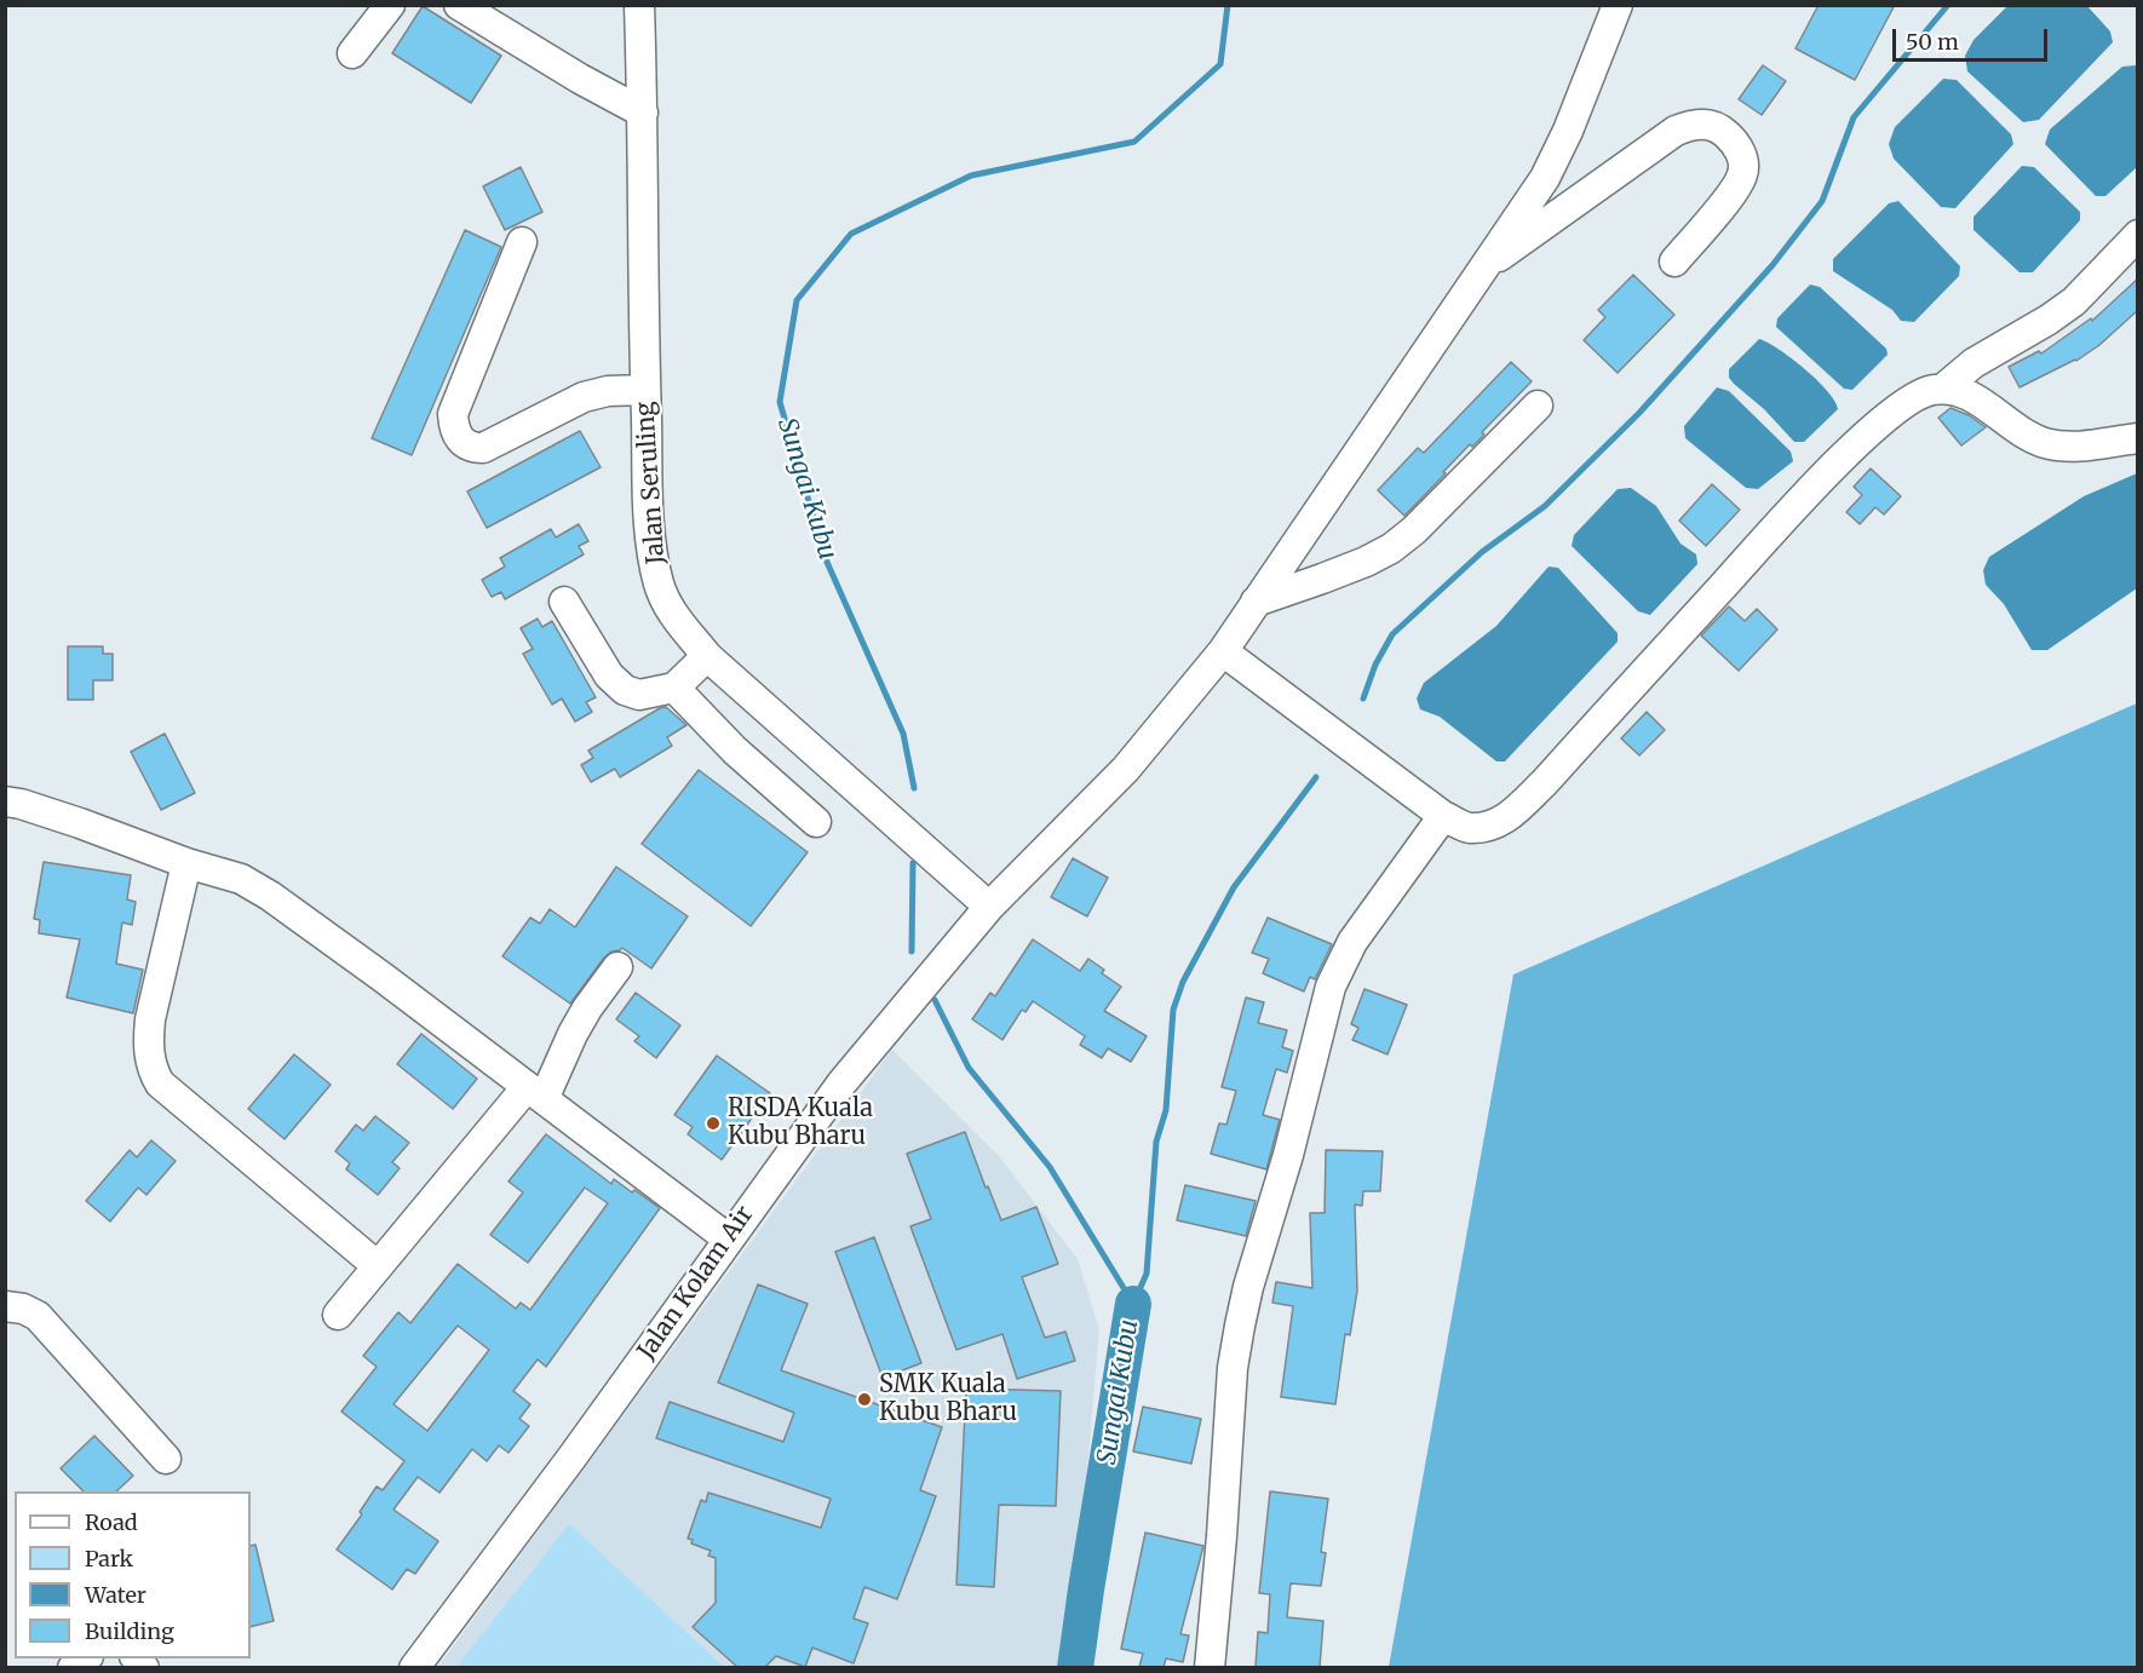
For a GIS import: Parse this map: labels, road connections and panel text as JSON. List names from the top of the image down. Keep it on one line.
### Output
{"streets":{"street":["Jalan Seruling","Jalan Kolam Air"]},"crossings":[["Jalan Seruling","Jalan Kolam Air"]],"water":["Sungai Kubu"],"places":["RISDA Kuala Kubu Bharu","SMK Kuala Kubu Bharu"],"legend":["Road","Park","Water","Building"],"scale_bar":"50 m"}
